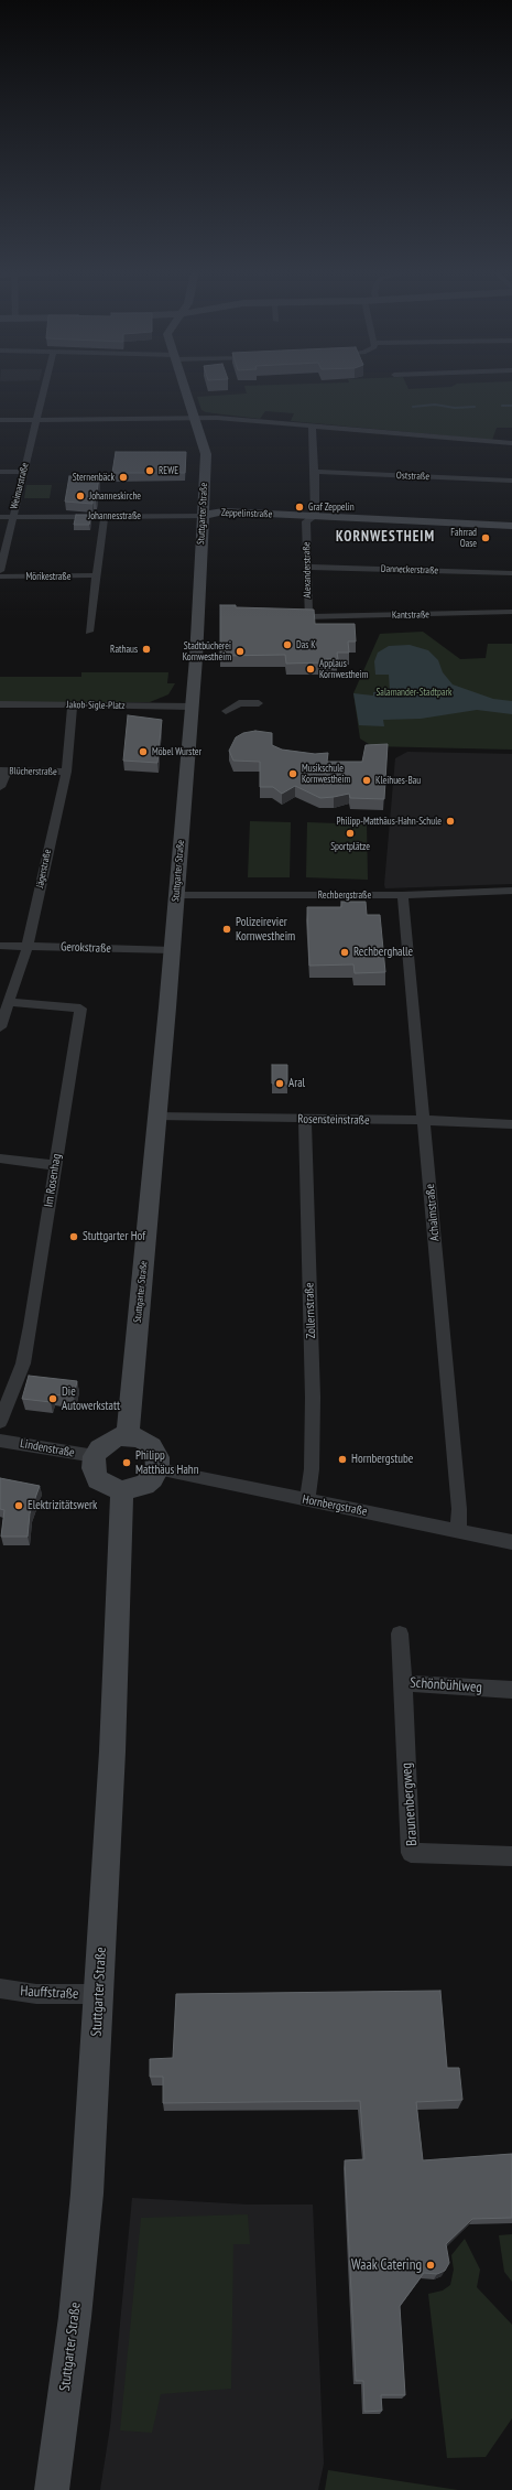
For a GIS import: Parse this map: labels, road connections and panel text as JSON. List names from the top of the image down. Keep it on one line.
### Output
{"streets":{"main road":["Stuttgarter Straße","Zeppelinstraße"],"street":["Oststraße","Weimarstraße","Johannesstraße","Alexanderstraße","Danneckerstraße","Mörikestraße","Kantstraße","Jakob-Sigle-Platz","Blücherstraße","Jägerstraße","Rechbergstraße","Gerokstraße","Rosensteinstraße","Im Rosenhag","Achalmstraße","Zollernstraße","Lindenstraße","Hornbergstraße","Schönbühlweg","Braunenbergweg","Hauffstraße"]},"crossings":[["Oststraße","Alexanderstraße"],["Weimarstraße","Johannesstraße"],["Stuttgarter Straße","Zeppelinstraße"],["Stuttgarter Straße","Johannesstraße"],["Stuttgarter Straße","Jakob-Sigle-Platz"],["Stuttgarter Straße","Rechbergstraße"],["Stuttgarter Straße","Gerokstraße"],["Stuttgarter Straße","Rosensteinstraße"],["Stuttgarter Straße","Lindenstraße"],["Stuttgarter Straße","Hornbergstraße"],["Stuttgarter Straße","Hauffstraße"],["Zeppelinstraße","Johannesstraße"],["Zeppelinstraße","Alexanderstraße"],["Alexanderstraße","Danneckerstraße"],["Alexanderstraße","Kantstraße"],["Jakob-Sigle-Platz","Jägerstraße"],["Blücherstraße","Jägerstraße"],["Jägerstraße","Gerokstraße"],["Jägerstraße","Im Rosenhag"],["Rechbergstraße","Achalmstraße"],["Rosensteinstraße","Achalmstraße"],["Rosensteinstraße","Zollernstraße"],["Achalmstraße","Hornbergstraße"],["Zollernstraße","Hornbergstraße"],["Lindenstraße","Hornbergstraße"],["Schönbühlweg","Braunenbergweg"]],"districts":["KORNWESTHEIM"],"parks":["Salamander-Stadtpark"],"places":["REWE","Sternenbäck","Johanneskirche","Graf Zeppelin","Fahrrad Oase","Das K","Rathaus","Stadtbücherei Kornwestheim","Applaus Kornwestheim","Möbel Wurster","Musikschule Kornwestheim","Kleihues-Bau","Philipp-Matthäus-Hahn-Schule","Sportplätze","Polizeirevier Kornwestheim","Rechberghalle","Aral","Stuttgarter Hof","Die Autowerkstatt","Hornbergstube","Philipp Matthäus Hahn","Elektrizitätswerk","Waak Catering"]}
